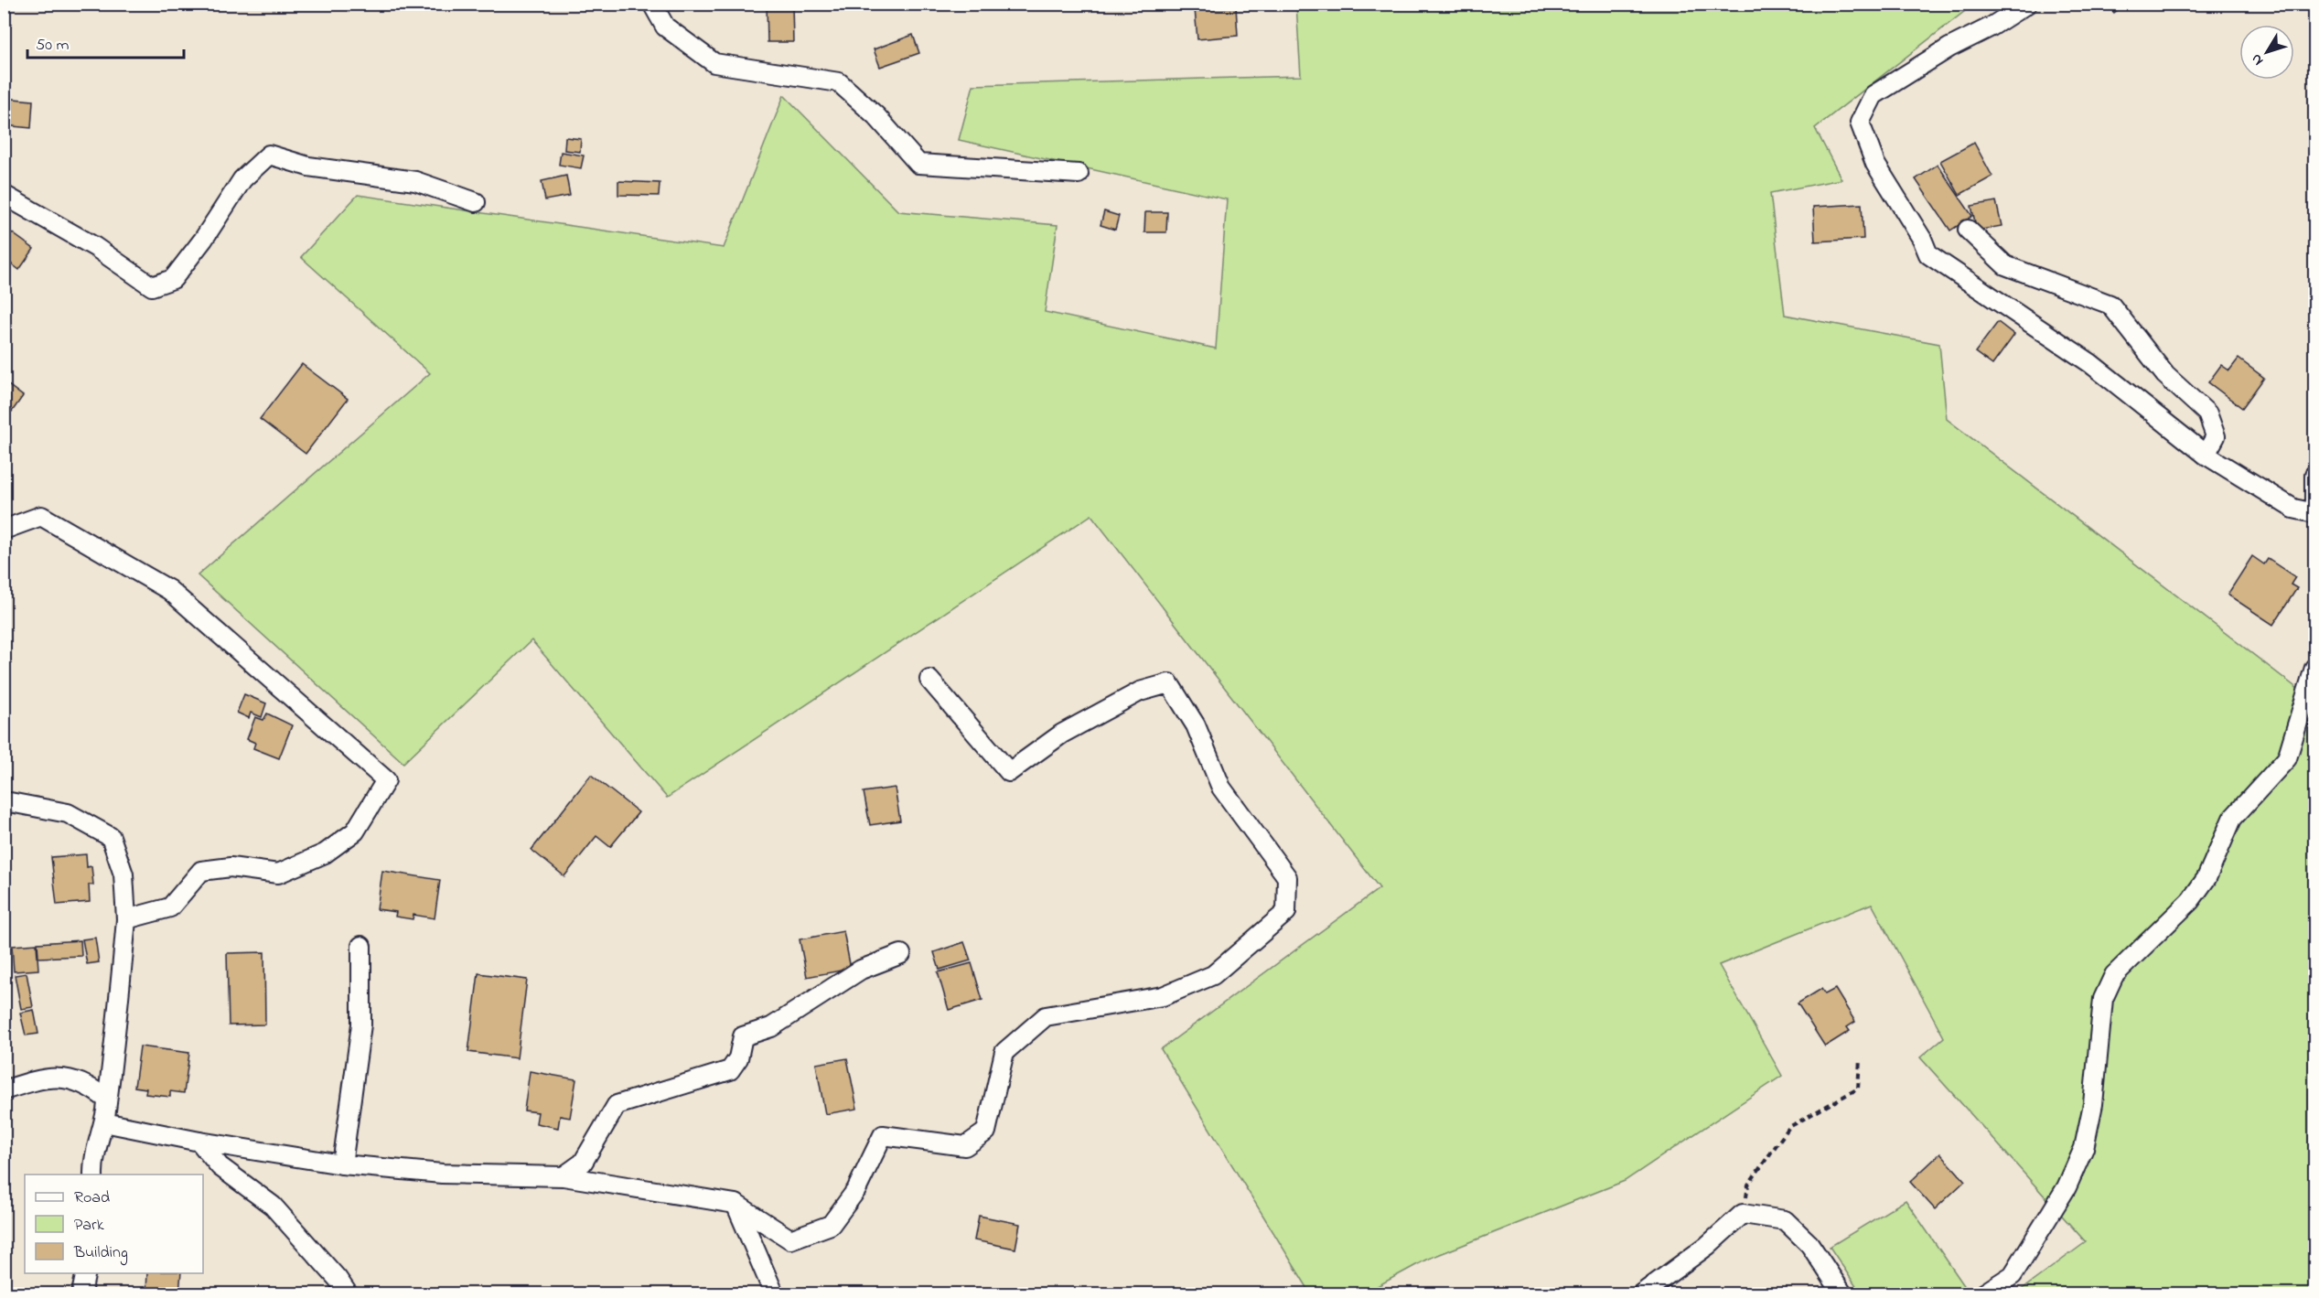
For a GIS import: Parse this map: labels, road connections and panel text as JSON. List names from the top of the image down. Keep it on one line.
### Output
{"legend":["Road","Park","Building"],"scale_bar":"50 m","north":"bottom left"}
